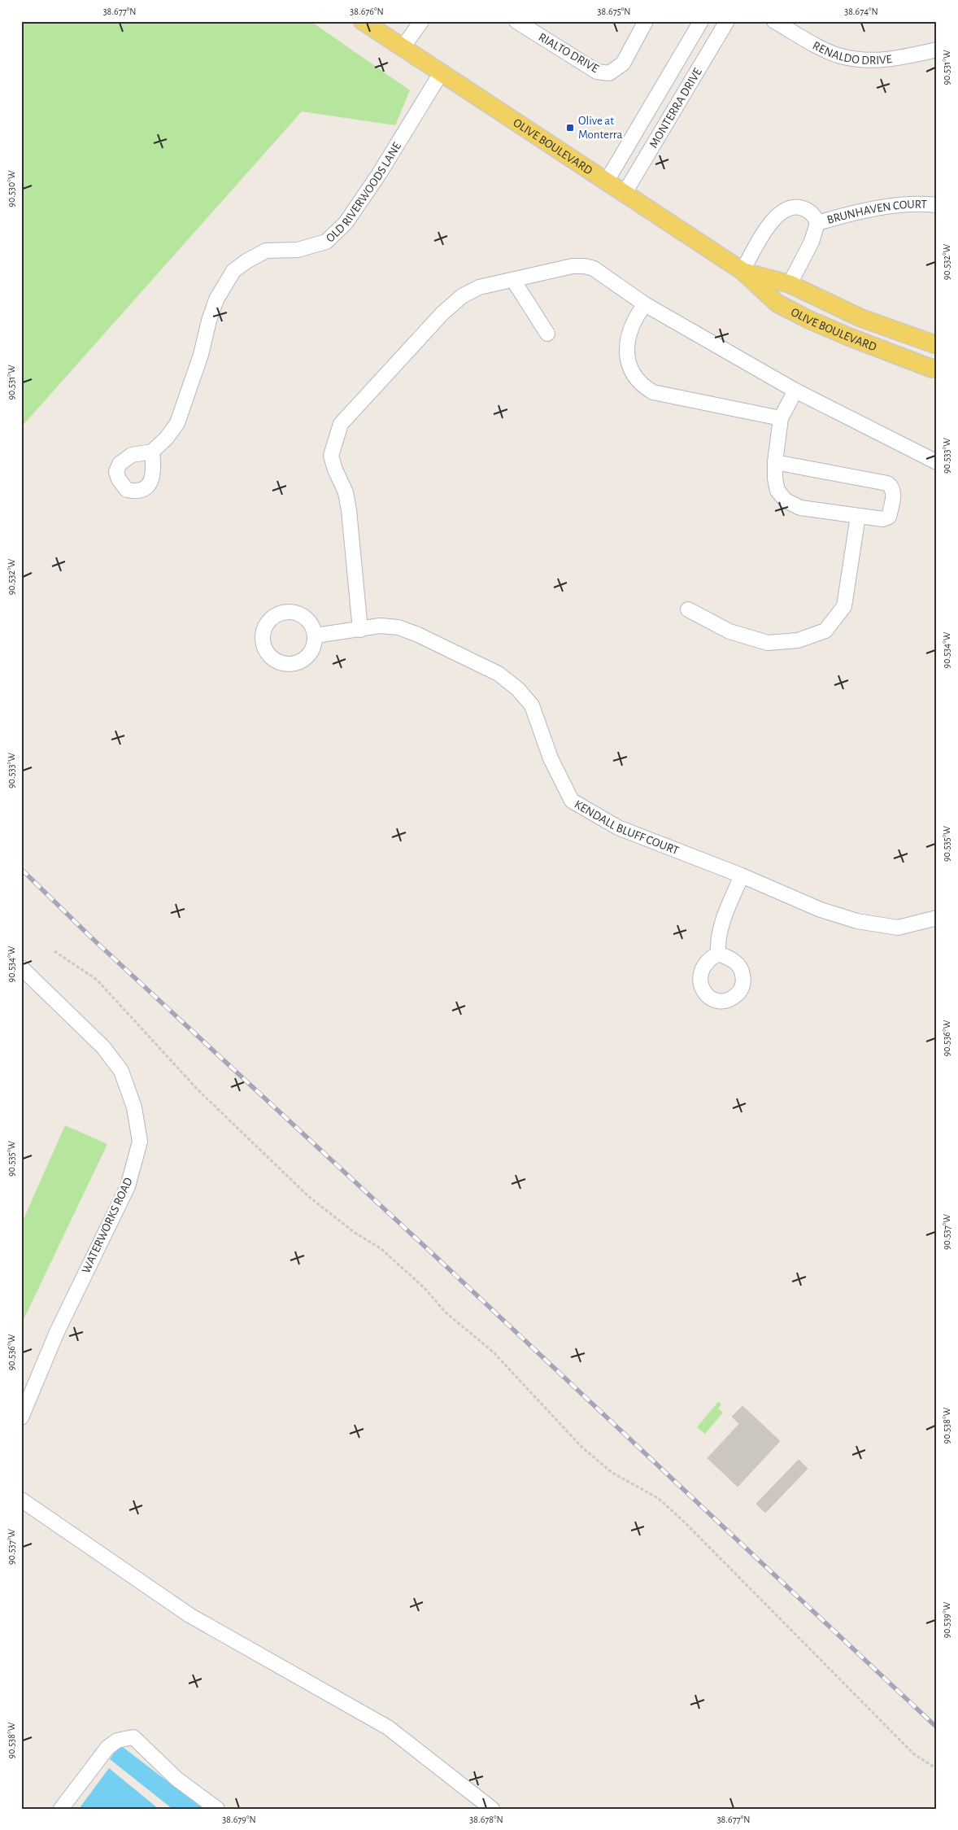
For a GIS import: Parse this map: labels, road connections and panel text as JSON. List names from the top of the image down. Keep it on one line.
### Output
{"streets":{"main road":["OLIVE BOULEVARD"],"street":["RENALDO DRIVE","RIALTO DRIVE","MONTERRA DRIVE","OLD RIVERWOODS LANE","BRUNHAVEN COURT","KENDALL BLUFF COURT","WATERWORKS ROAD"]},"crossings":[["MONTERRA DRIVE","OLIVE BOULEVARD"],["OLIVE BOULEVARD","OLD RIVERWOODS LANE"],["OLIVE BOULEVARD","BRUNHAVEN COURT"]],"places":{"transit":["Olive at Monterra"]},"coordinates":["38.677°N","38.676°N","38.675°N","38.674°N","90.531°W","90.530°W","90.532°W","90.533°W","90.534°W","90.535°W","90.536°W","90.537°W","90.538°W","90.539°W","38.679°N","38.678°N"]}
